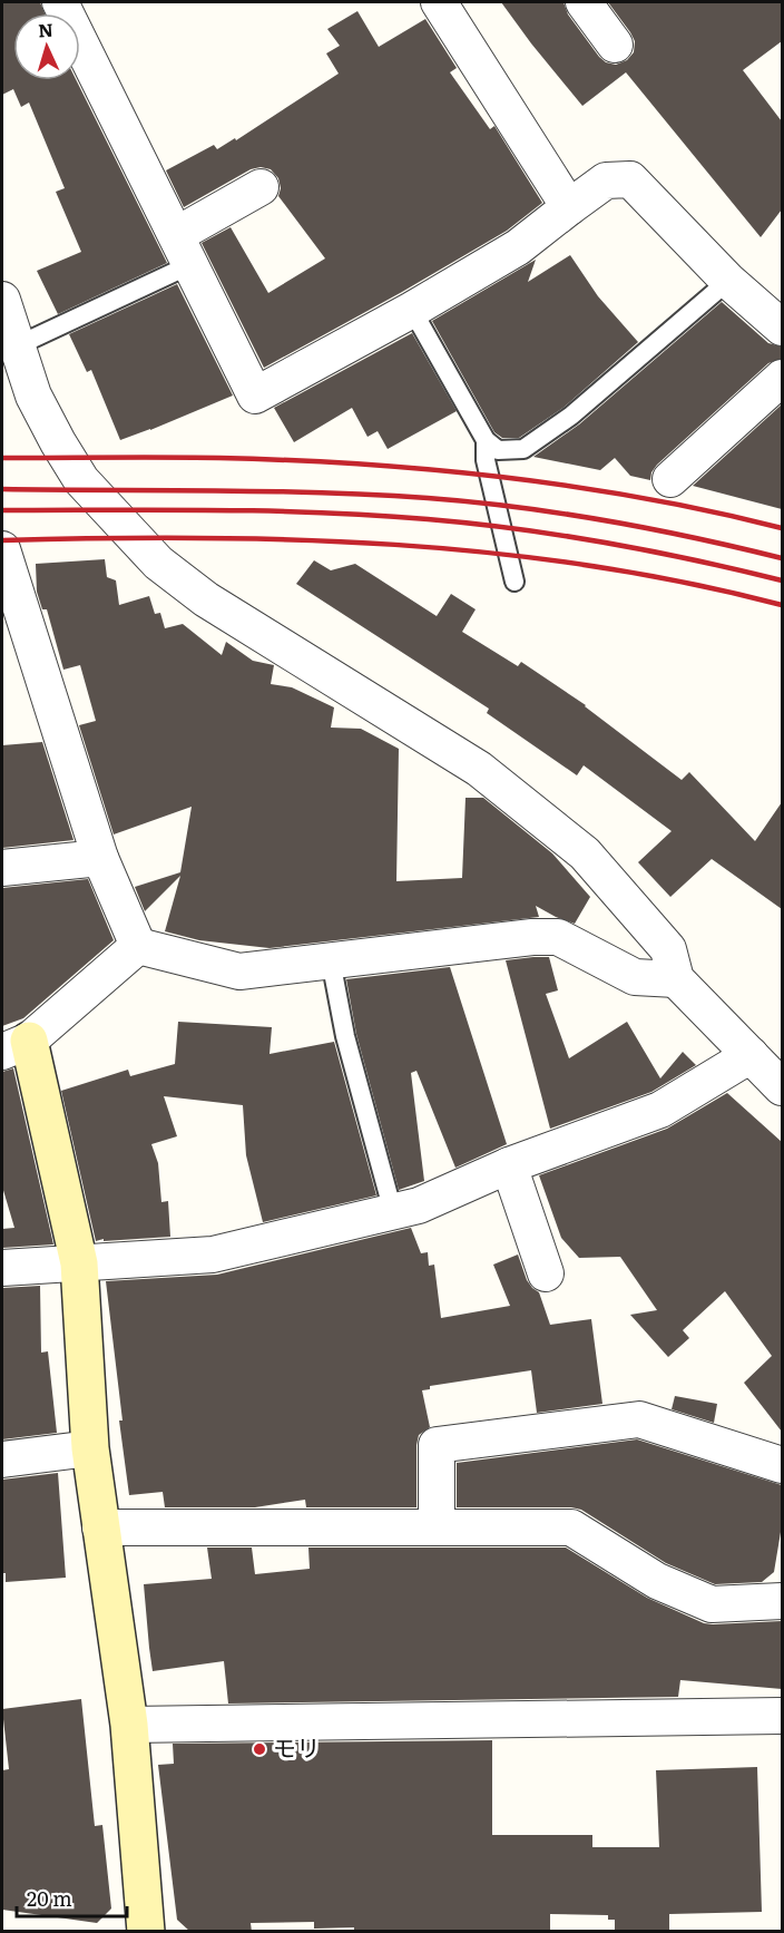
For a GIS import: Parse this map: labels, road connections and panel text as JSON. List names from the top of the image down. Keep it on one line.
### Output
{"places":["モリ"],"scale_bar":"20 m","north":"top"}
